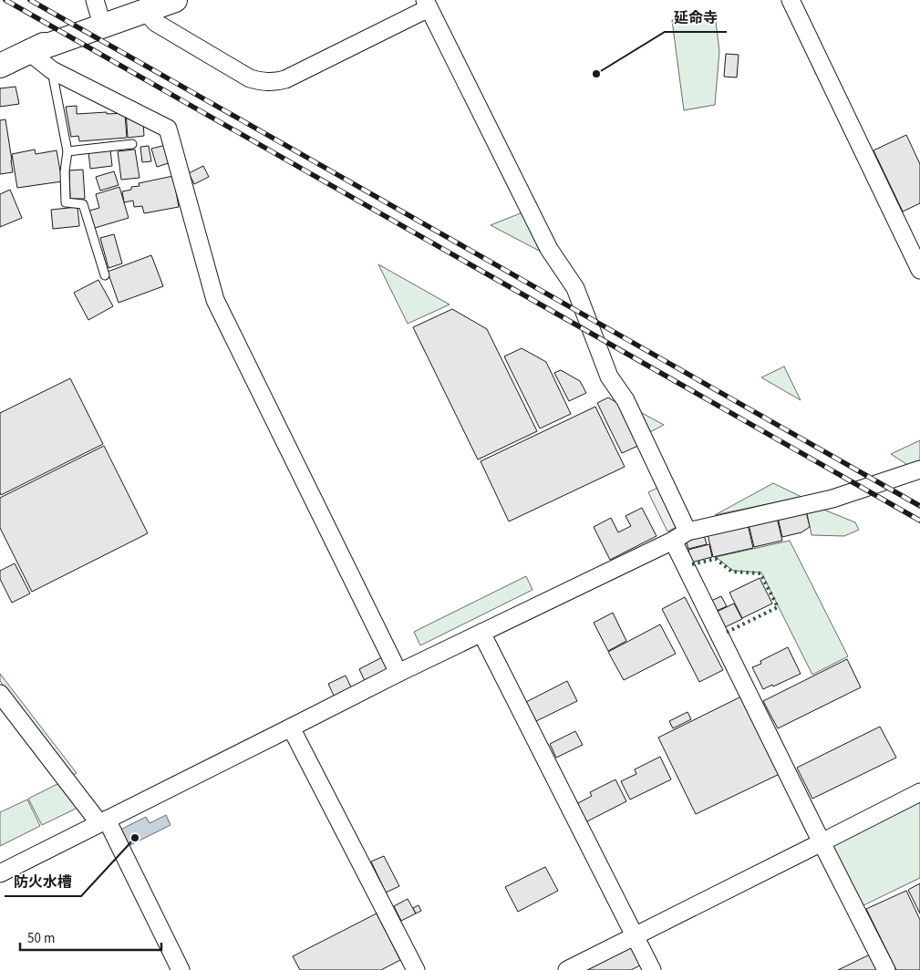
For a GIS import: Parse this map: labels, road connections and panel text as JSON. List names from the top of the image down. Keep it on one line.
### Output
{"places":["延命寺","防火水槽"],"scale_bar":"50 m"}
